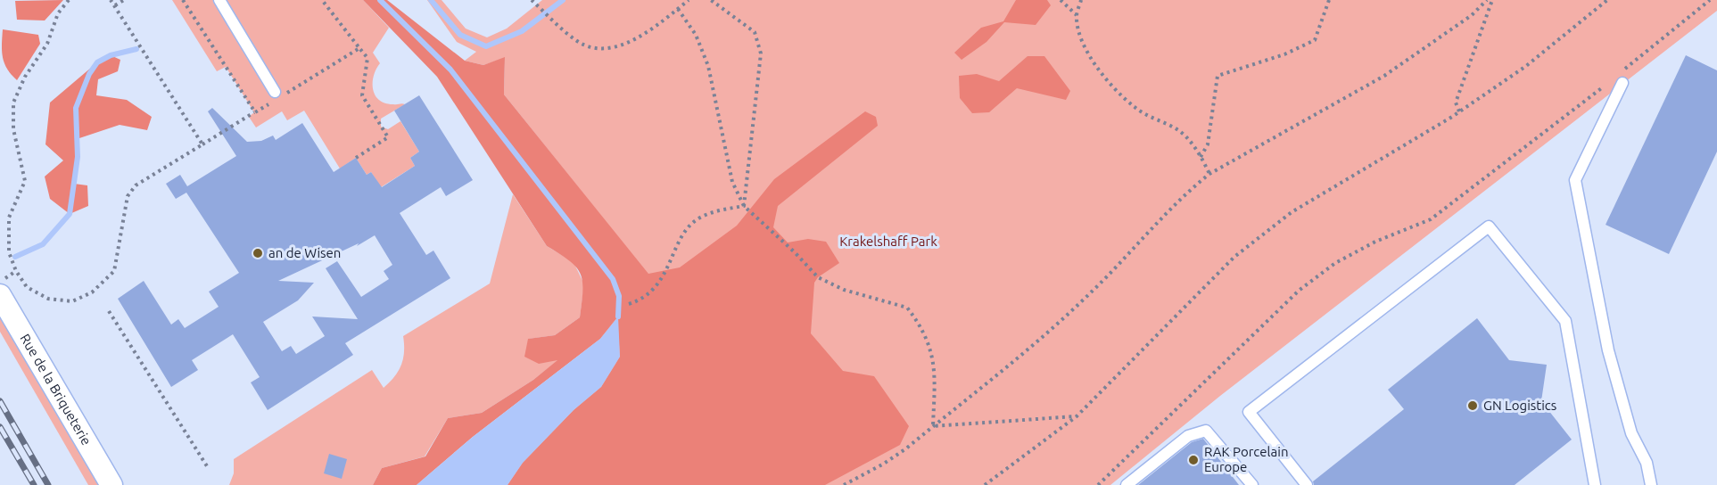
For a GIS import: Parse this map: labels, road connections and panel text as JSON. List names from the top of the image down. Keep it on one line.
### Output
{"streets":{"street":["Rue de la Briqueterie"]},"parks":["Krakelshaff Park"],"places":["an de Wisen","GN Logistics","RAK Porcelain Europe"]}
